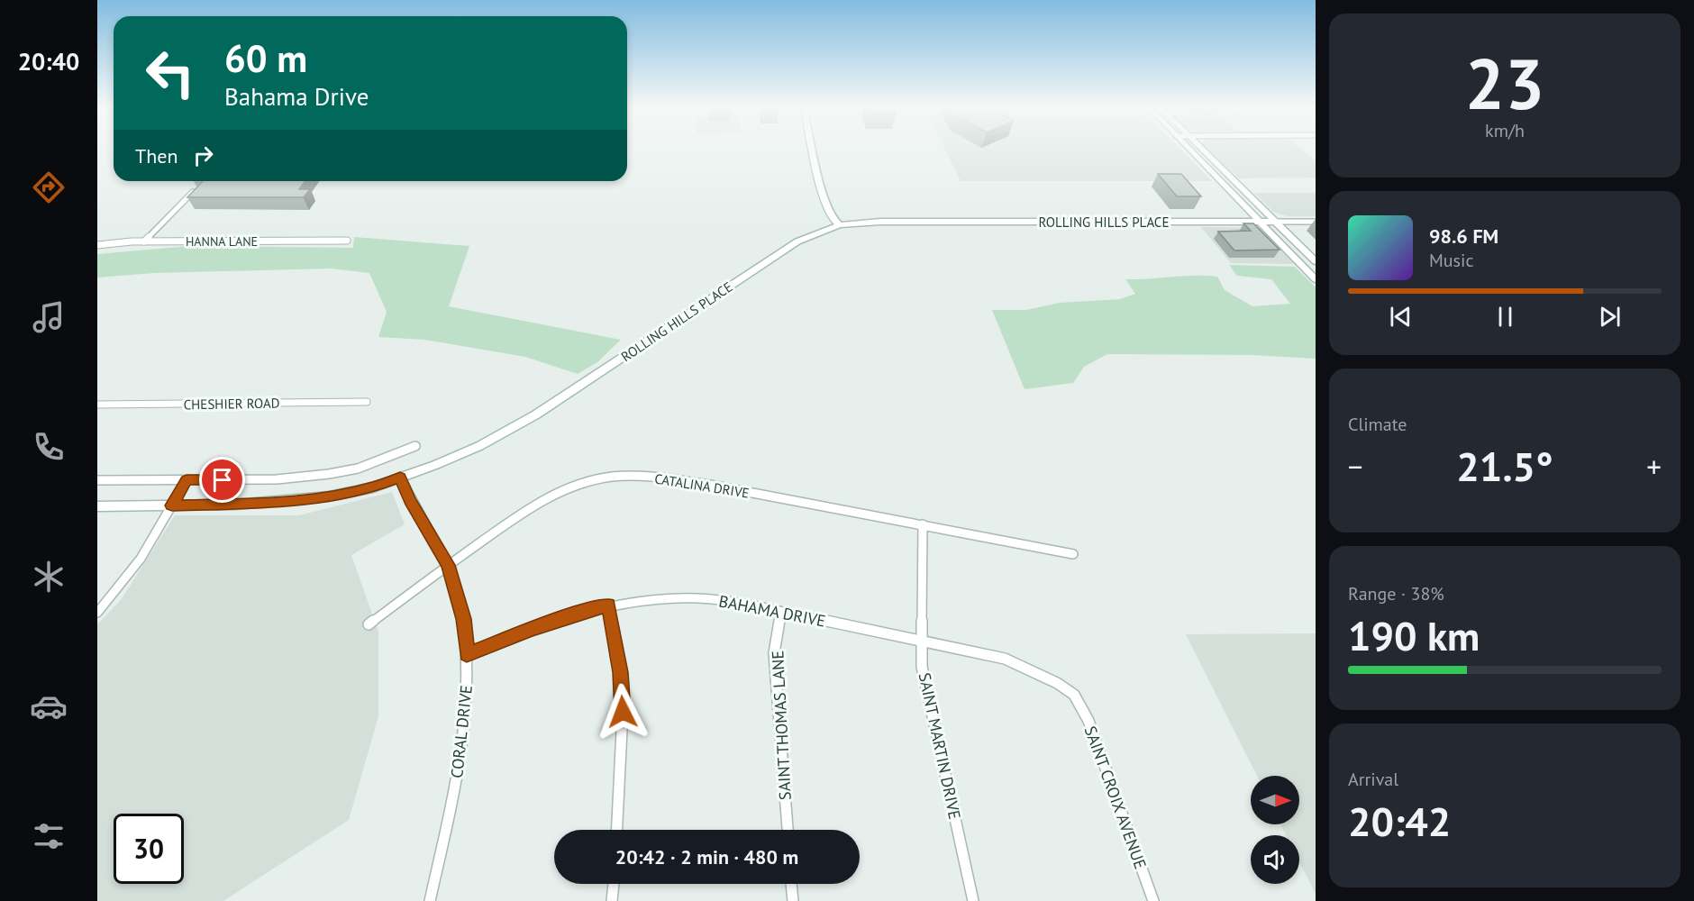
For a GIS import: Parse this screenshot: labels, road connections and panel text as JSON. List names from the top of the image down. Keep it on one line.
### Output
{"streets":{"street":["ROLLING HILLS PLACE","HANNA LANE","CHESHIER ROAD","CATALINA DRIVE","BAHAMA DRIVE","SAINT THOMAS LANE","CORAL DRIVE","SAINT MARTIN DRIVE","SAINT CROIX AVENUE"]},"crossings":[["ROLLING HILLS PLACE","CORAL DRIVE"],["CATALINA DRIVE","CORAL DRIVE"],["CATALINA DRIVE","SAINT MARTIN DRIVE"],["BAHAMA DRIVE","SAINT THOMAS LANE"],["BAHAMA DRIVE","CORAL DRIVE"],["BAHAMA DRIVE","SAINT MARTIN DRIVE"],["BAHAMA DRIVE","SAINT CROIX AVENUE"]],"north":"right","page":{"tabs":"20:40","tile":[["23","km/h"],"Climate",["Range · 38%","190 km"],["Arrival","20:42"]],"turn":["60 m","Bahama Drive"],"then":"Then","song":["98.6 FM","Music"],"heat":["−","21.5°","+"],"limit":"30","trip":"20:42 · 2 min · 480 m"}}
